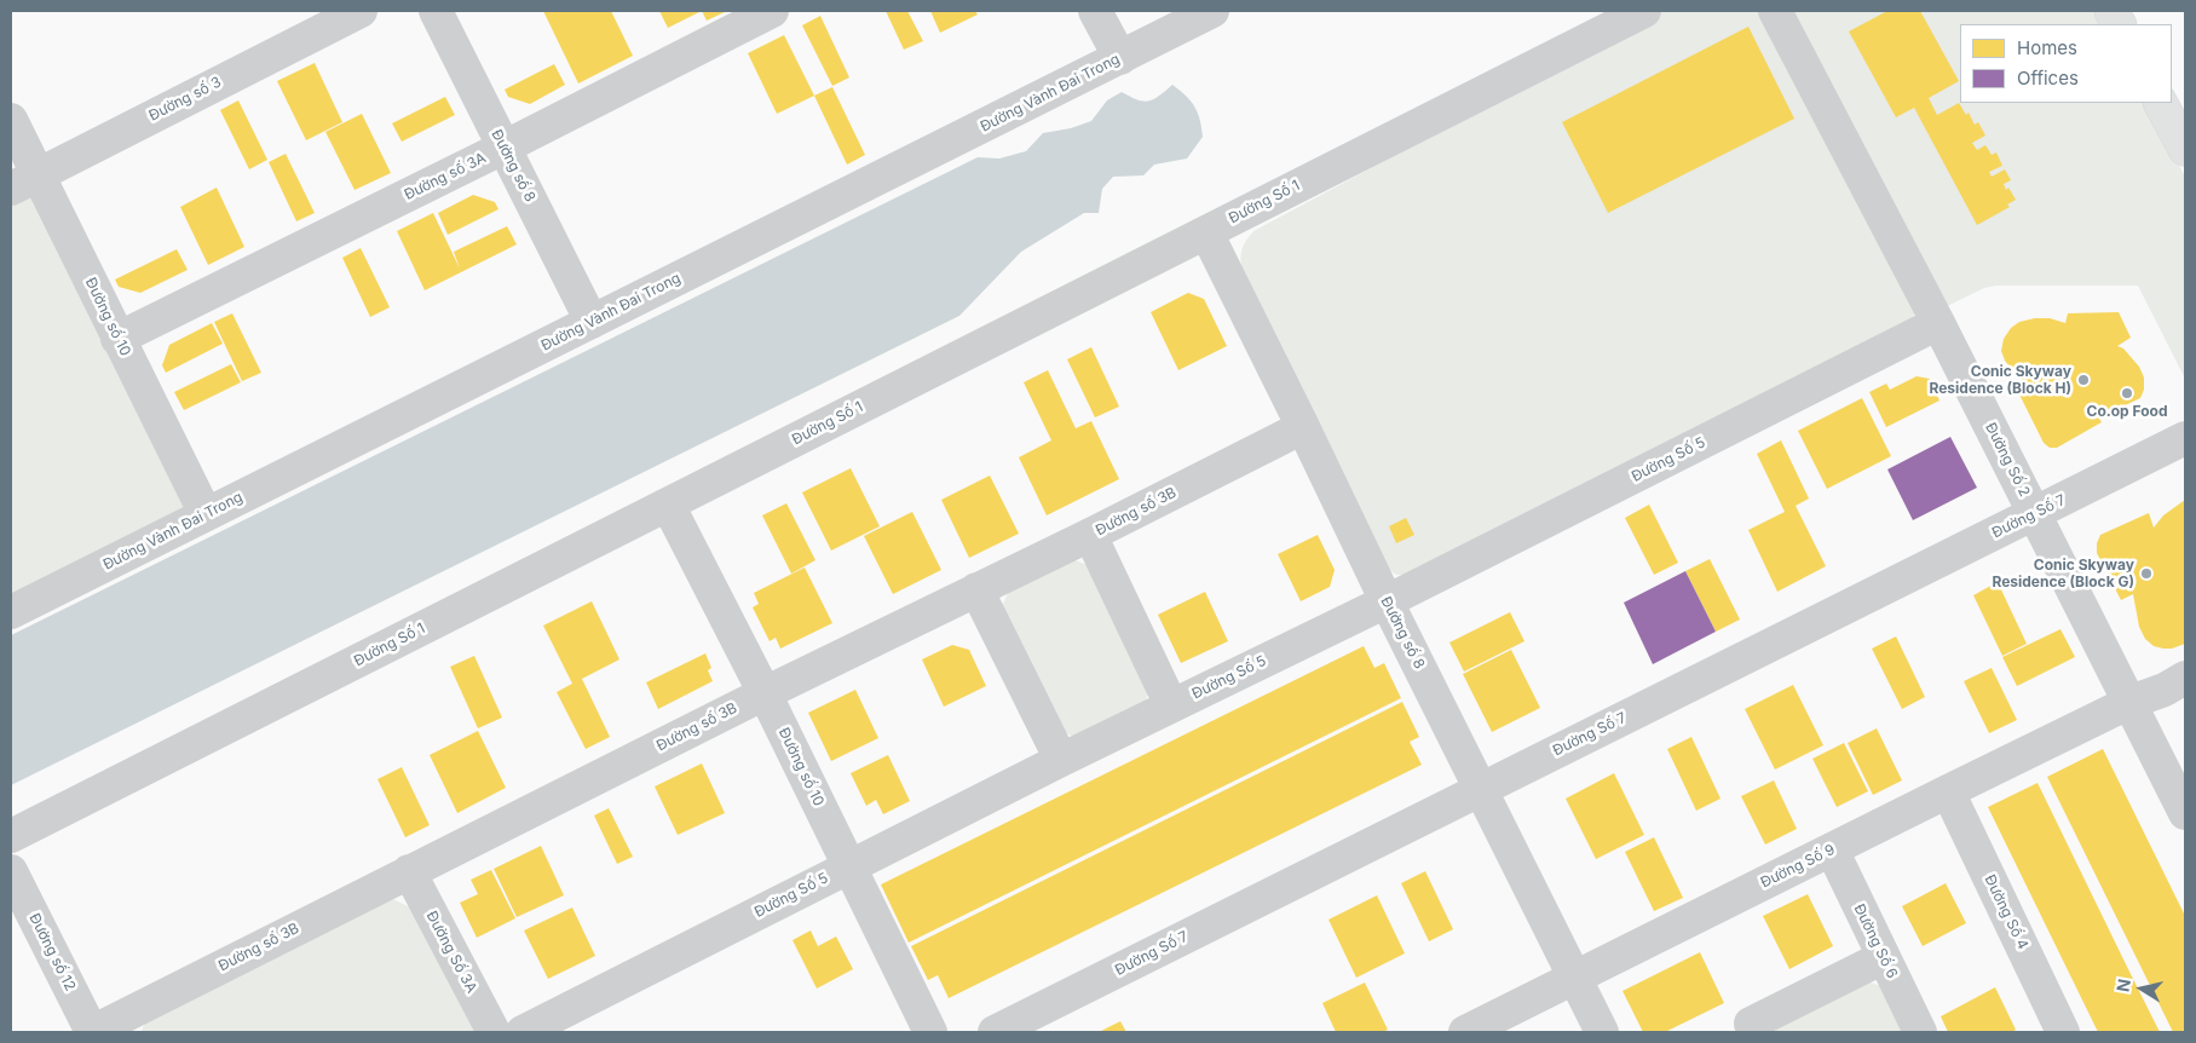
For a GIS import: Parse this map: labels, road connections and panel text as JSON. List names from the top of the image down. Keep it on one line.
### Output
{"streets":{"street":["Đường Vành Đai Trong","Đường số 3","Đường số 8","Đường số 3A","Đường Số 1","Đường số 10","Đường Số 5","Đường Số 2","Đường số 3B","Đường Số 7","Đường Số 9","Đường Số 4","Đường Số 6","Đường số 12","Đường Số 3A"]},"crossings":[["Đường Vành Đai Trong","Đường số 8"],["Đường Vành Đai Trong","Đường số 10"],["Đường số 3","Đường số 10"],["Đường số 8","Đường số 3A"],["Đường số 8","Đường Số 1"],["Đường số 8","Đường Số 5"],["Đường số 8","Đường số 3B"],["Đường số 8","Đường Số 7"],["Đường số 8","Đường Số 9"],["Đường số 3A","Đường số 10"],["Đường Số 1","Đường số 10"],["Đường số 10","Đường Số 5"],["Đường số 10","Đường số 3B"],["Đường Số 5","Đường Số 2"],["Đường Số 2","Đường Số 7"],["Đường Số 2","Đường Số 9"],["Đường số 3B","Đường số 12"],["Đường số 3B","Đường Số 3A"],["Đường Số 9","Đường Số 4"],["Đường Số 9","Đường Số 6"]],"places":["Conic Skyway Residence (Block H)","Co.op Food","Conic Skyway Residence (Block G)"],"legend":["Homes","Offices"],"north":"left"}
